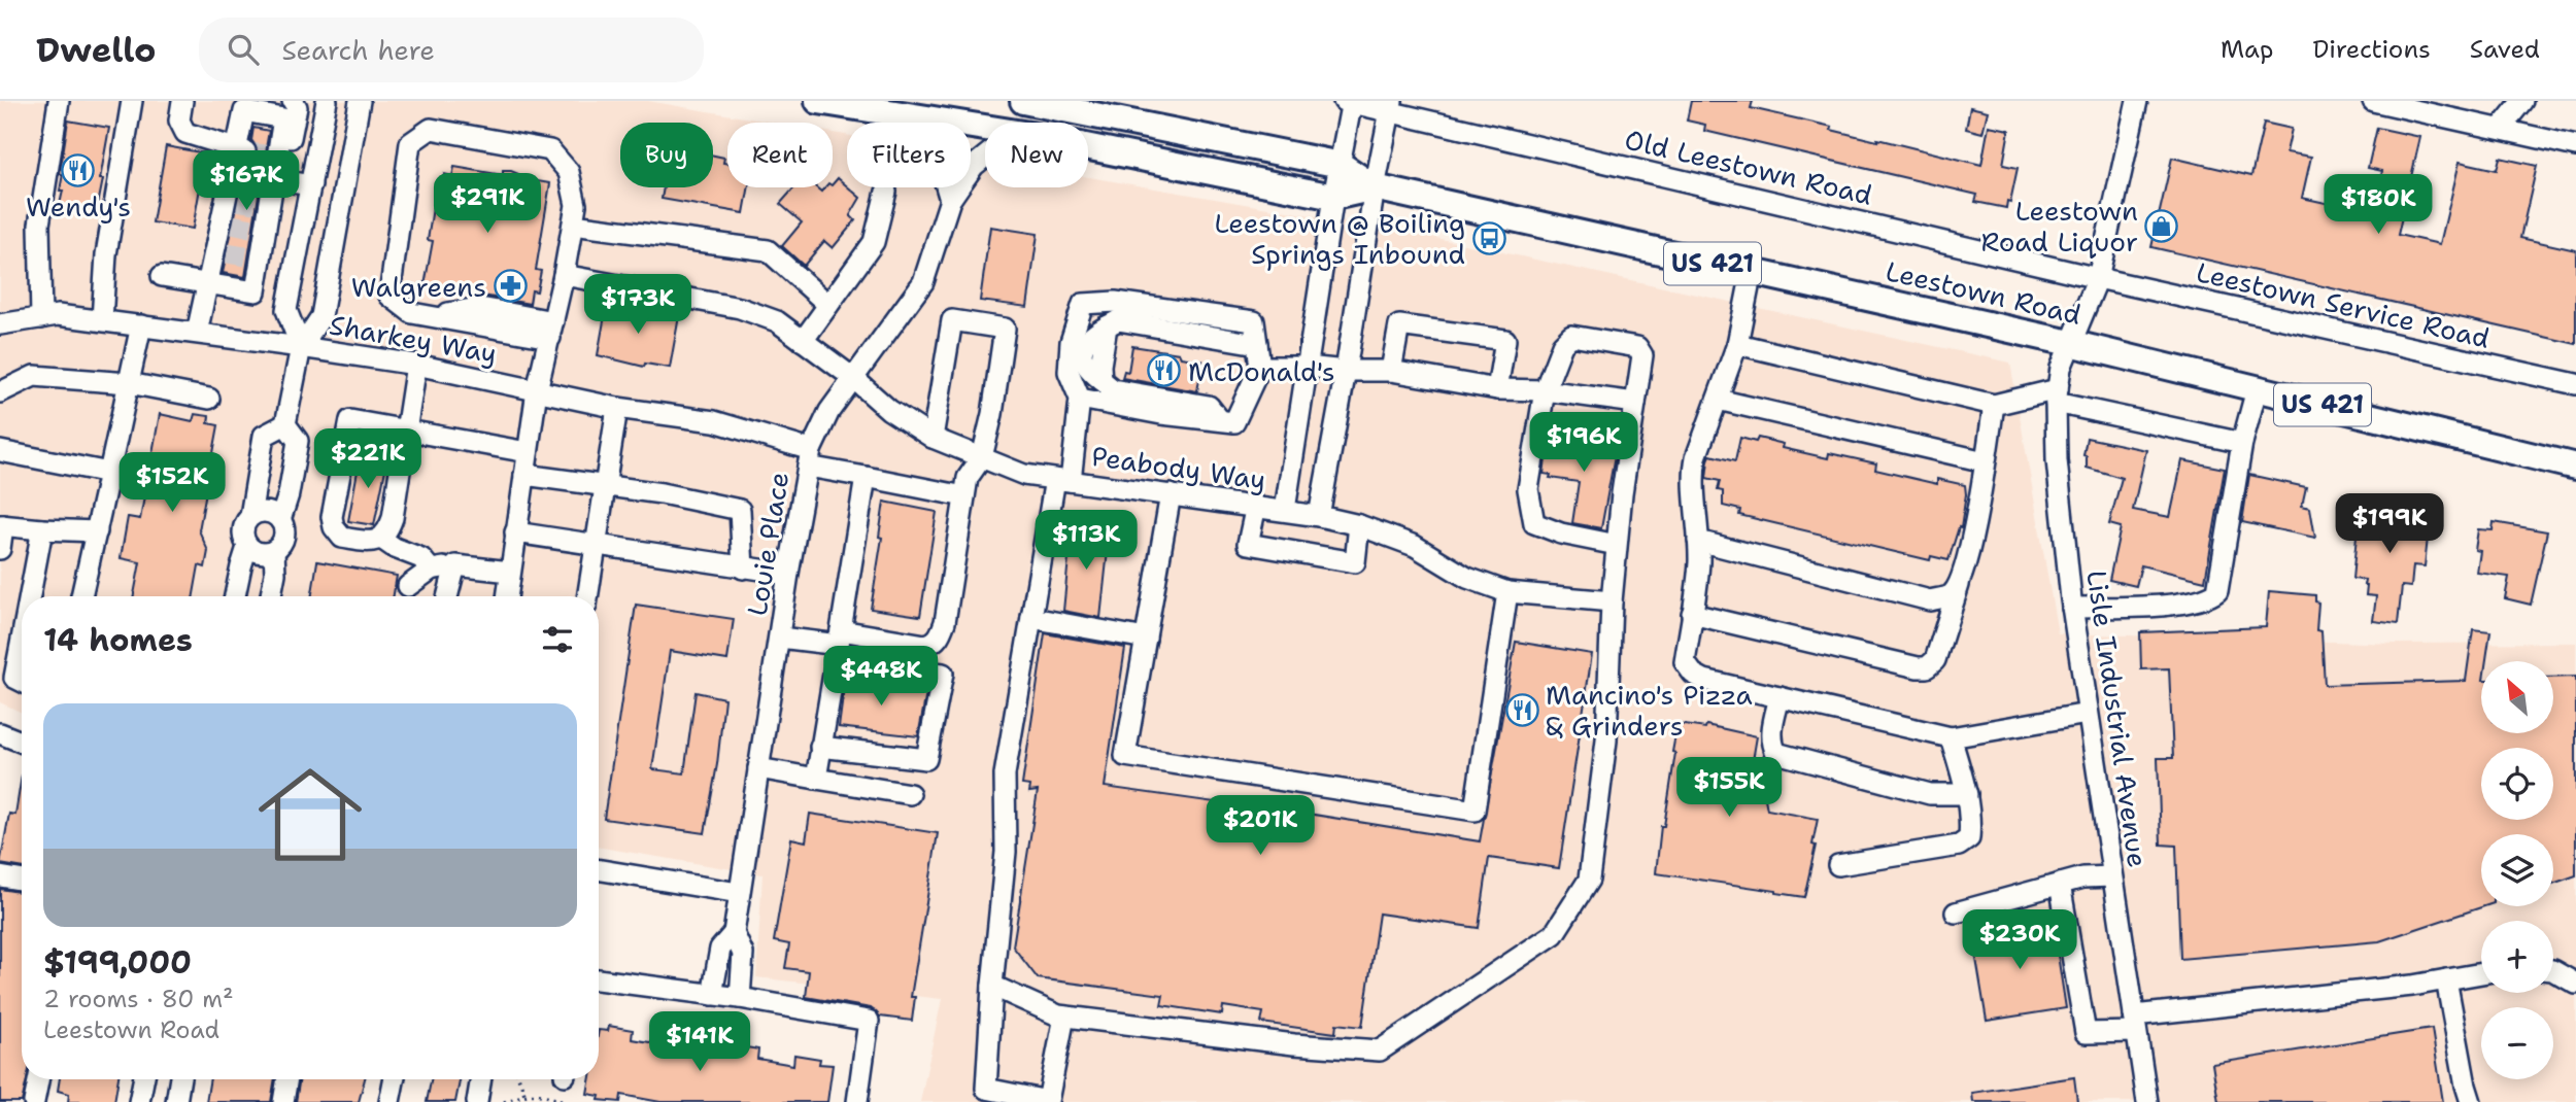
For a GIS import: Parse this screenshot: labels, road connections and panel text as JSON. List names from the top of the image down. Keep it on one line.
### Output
{"streets":{"main road":["US 421","Leestown Road"],"street":["Old Leestown Road","Leestown Service Road","Sharkey Way","Peabody Way","Louie Place","Lisle Industrial Avenue"]},"crossings":[["Old Leestown Road","Leestown Service Road"],["Old Leestown Road","Lisle Industrial Avenue"],["Leestown Road","Lisle Industrial Avenue"],["Leestown Service Road","Lisle Industrial Avenue"],["Sharkey Way","Louie Place"],["Peabody Way","Louie Place"]],"places":{"restaurant":["Wendy's","McDonald's","Mancino's Pizza & Grinders"],"shop":["Leestown Road Liquor"],"bus stop":["Leestown @ Boiling Springs Inbound"],"pharmacy":["Walgreens"]},"north":"top left","page":{"header":"Dwello","search":"Search here","nav":["Map","Directions","Saved"],"chip":["Buy","Rent","Filters","New"],"price":["$167K","$291K","$180K","$173K","$196K","$221K","$152K","$199K","$113K","$448K","$155K","$201K","$230K","$141K"],"heading":"14 homes","map_buttons":["+","−"],"list":[{"name":"$199,000","note":"2 rooms · 80 m² · Leestown Road"}]}}
